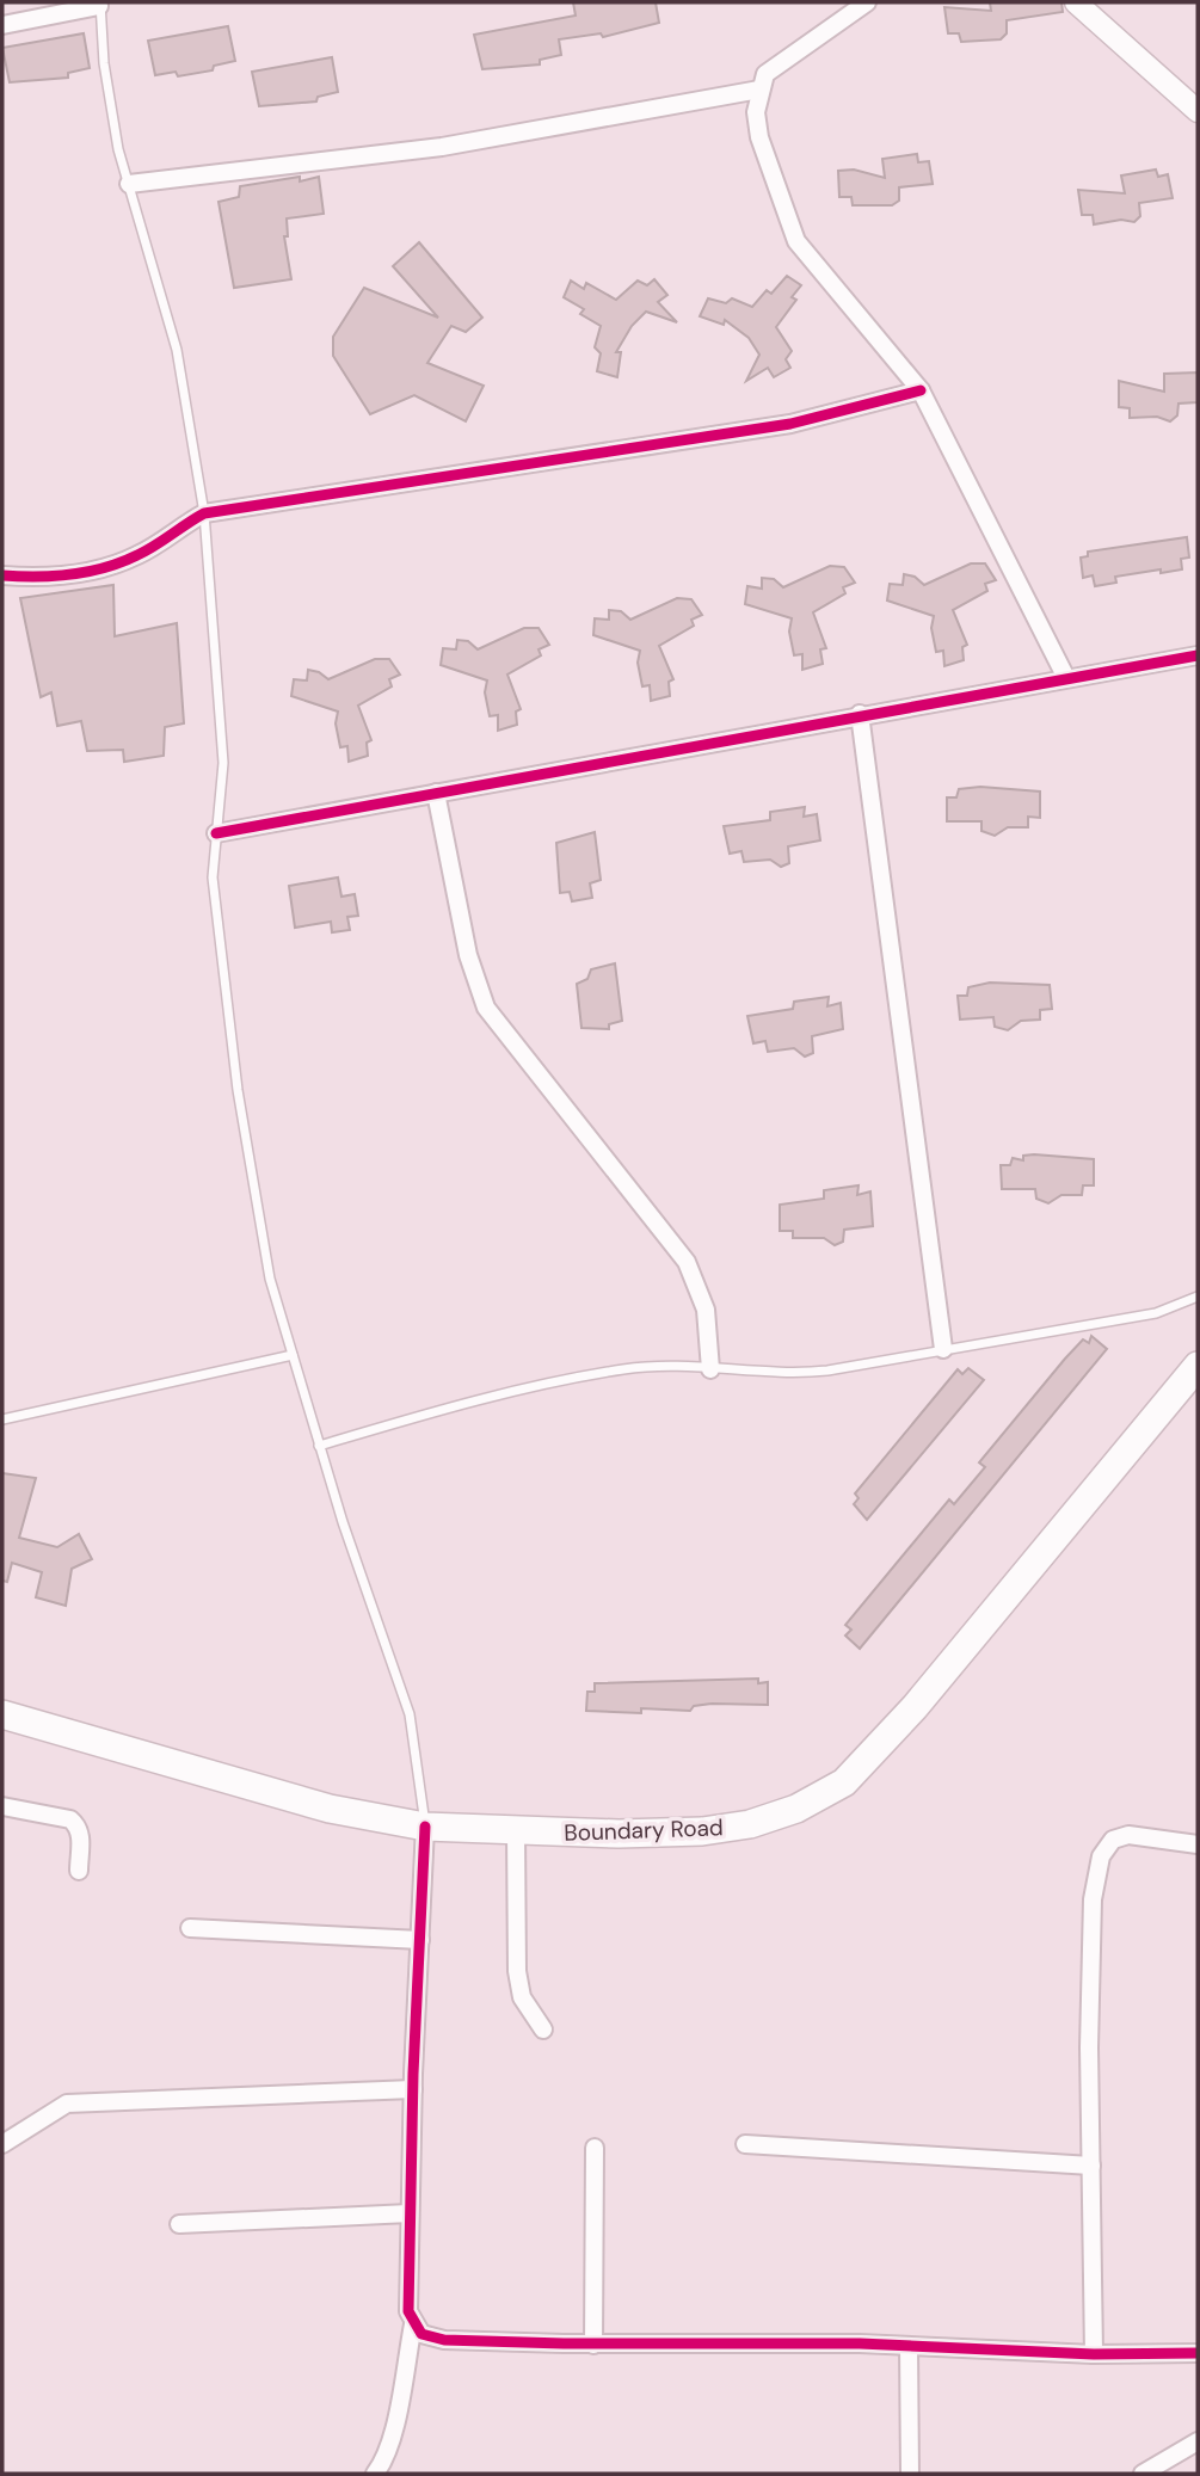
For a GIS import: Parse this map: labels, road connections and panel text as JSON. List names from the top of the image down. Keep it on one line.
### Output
{"streets":{"main road":["Boundary Road"]}}
